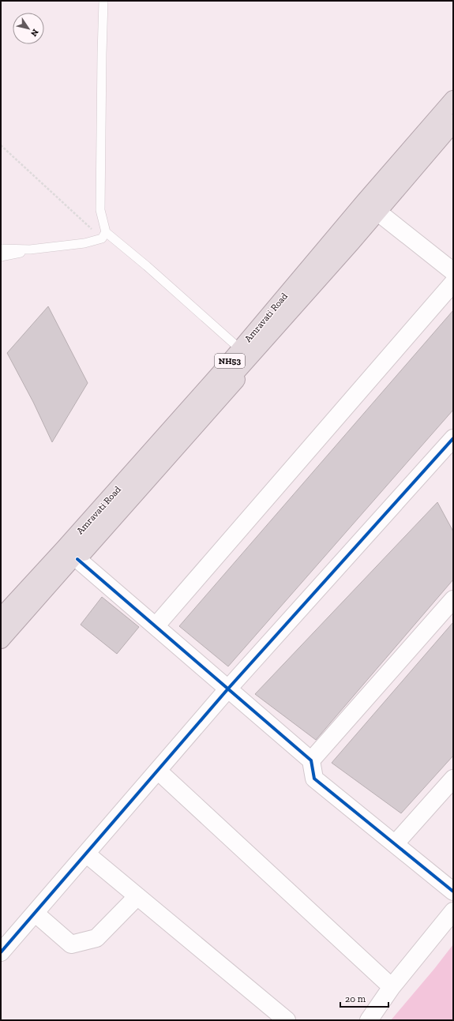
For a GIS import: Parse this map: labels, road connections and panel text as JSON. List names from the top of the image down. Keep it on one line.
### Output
{"streets":{"highway":["Amravati Road","NH53"]},"scale_bar":"20 m","north":"bottom right"}
